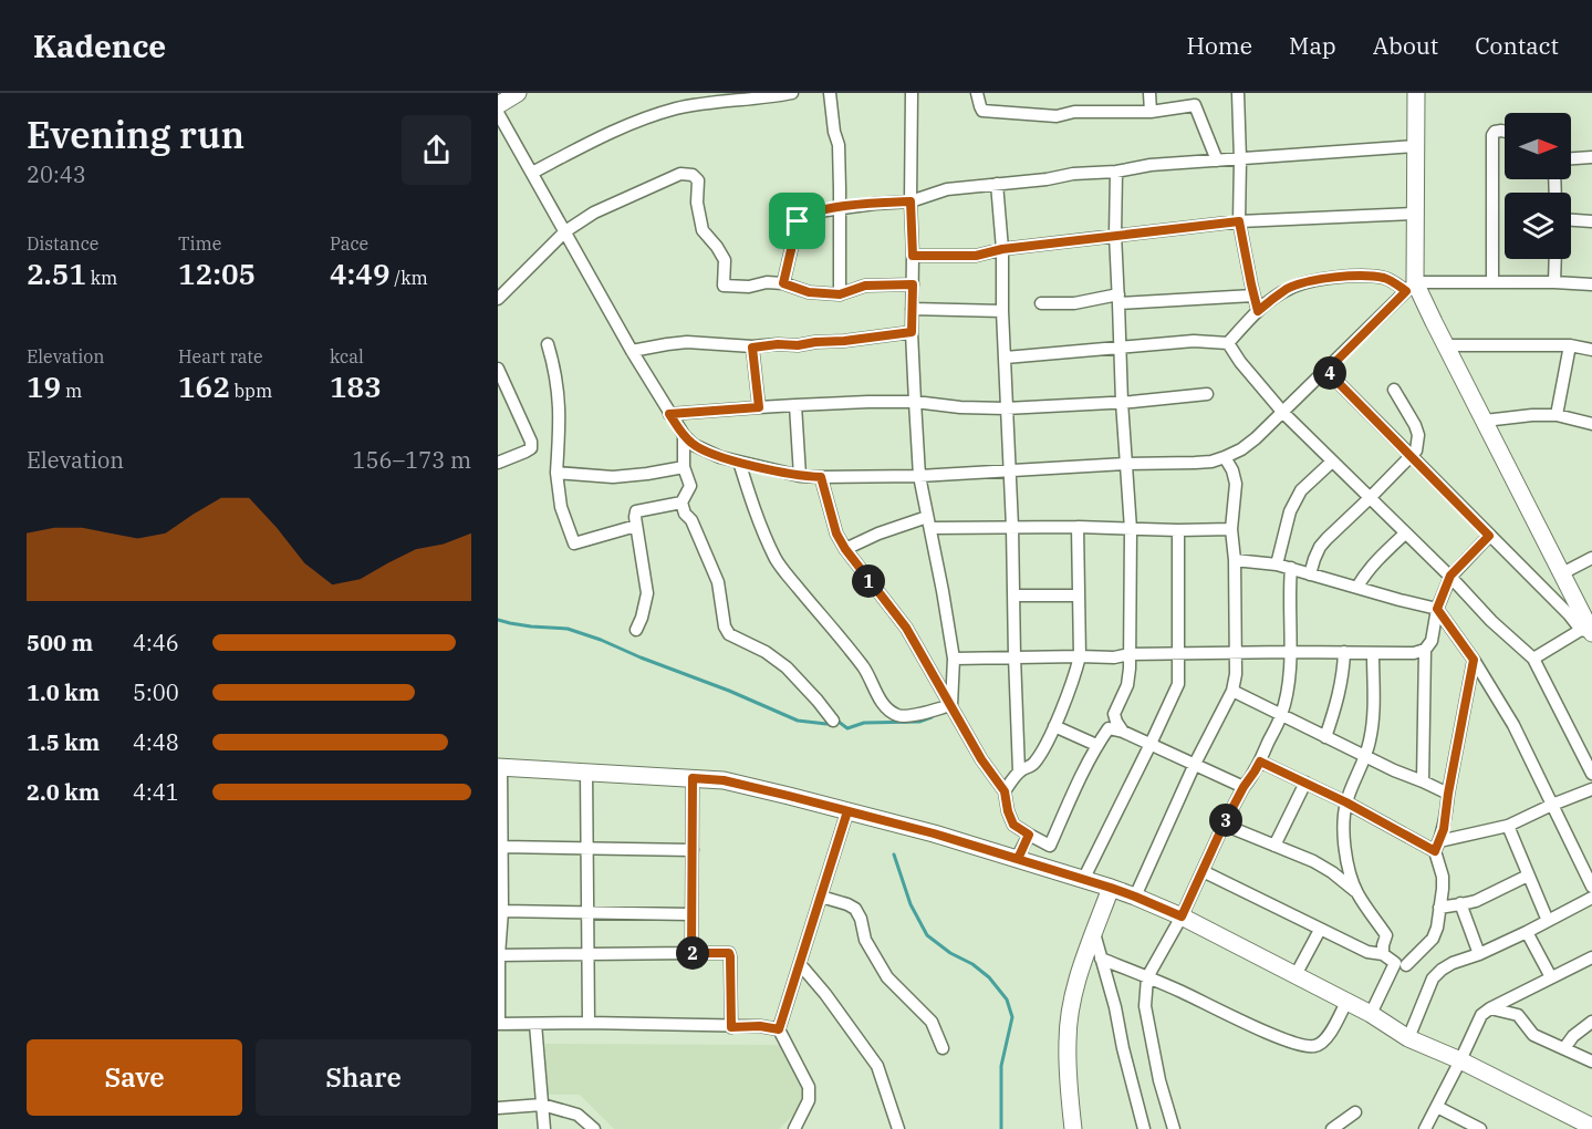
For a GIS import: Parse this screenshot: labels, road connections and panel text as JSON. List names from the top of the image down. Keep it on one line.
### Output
{"north":"right","page":{"header":"Kadence","nav":["Home","Map","About","Contact"],"heading":["Evening run","20:43"],"stats":[["Distance","2.51 km"],["Time","12:05"],["Pace","4:49 /km"],["Elevation","19 m"],["Heart rate","162 bpm"],["kcal","183"]],"pins":["4","1","3","2"],"chart":["Elevation","156–173 m"],"list":[{"name":"500 m","note":"4:46"},{"name":"1.0 km","note":"5:00"},{"name":"1.5 km","note":"4:48"},{"name":"2.0 km","note":"4:41"}],"buttons":["Save","Share"]}}
